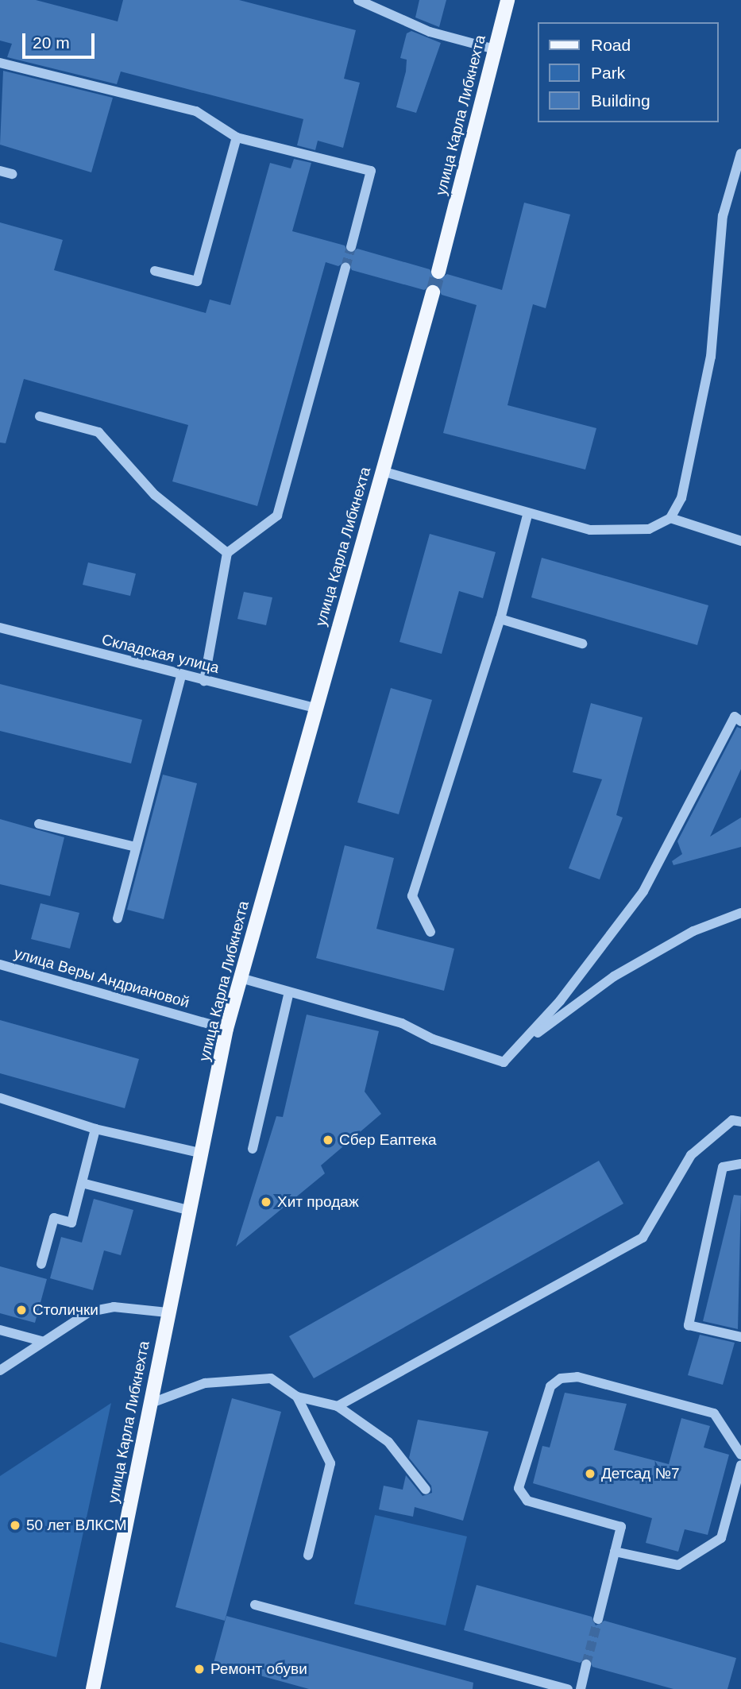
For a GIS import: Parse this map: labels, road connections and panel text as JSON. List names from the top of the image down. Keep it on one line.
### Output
{"streets":{"main road":["улица Карла Либкнехта"],"street":["Складская улица","улица Веры Андриановой"]},"crossings":[["улица Карла Либкнехта","Складская улица"],["улица Карла Либкнехта","улица Веры Андриановой"]],"places":["Сбер Еаптека","Хит продаж","Столички","Детсад №7","50 лет ВЛКСМ","Ремонт обуви"],"legend":["Road","Park","Building"],"scale_bar":"20 m"}
